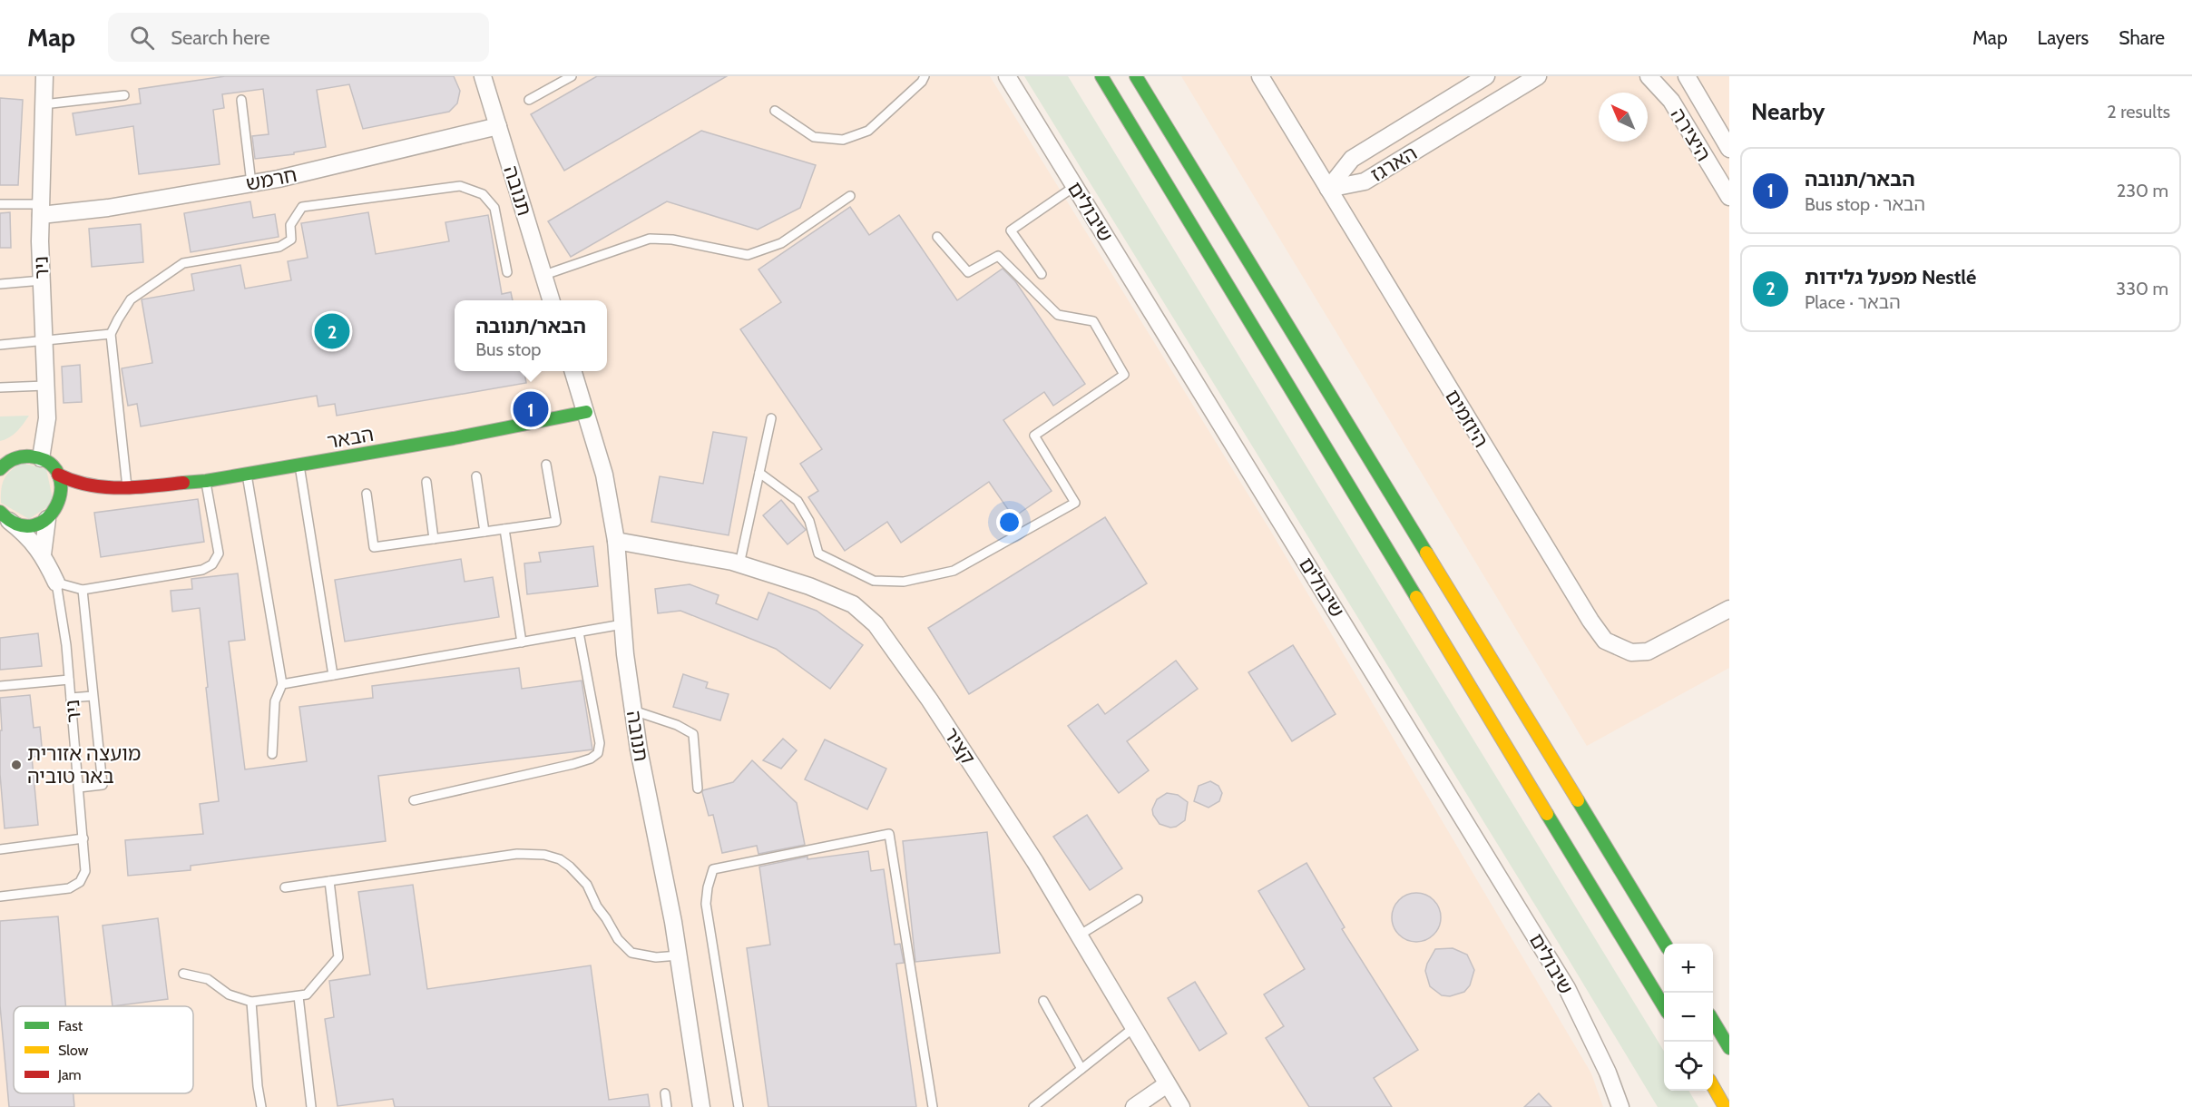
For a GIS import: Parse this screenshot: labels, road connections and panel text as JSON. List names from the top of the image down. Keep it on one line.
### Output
{"streets":{"main road":["הבאר"],"street":["היצירה","הארגז","חרמש","תנובה","שיבולים","ניר","היוזמים","קציר"]},"crossings":[["הארגז","היוזמים"],["חרמש","תנובה"],["חרמש","ניר"],["תנובה","הבאר"],["תנובה","קציר"]],"places":["מועצה אזורית באר טוביה"],"legend":["Fast","Slow","Jam"],"north":"top left","page":{"header":"Map","search":"Search here","nav":["Map","Layers","Share"],"heading":["Nearby","2 results"],"list":[{"mark":"1","name":"הבאר/תנובה","note":"Bus stop · הבאר","value":"230 m"},{"mark":"2","name":"מפעל גלידות Nestlé","note":"Place · הבאר","value":"330 m"}],"popup":["הבאר/תנובה","Bus stop"],"pins":["2","1"],"map_buttons":["+","−"]}}
